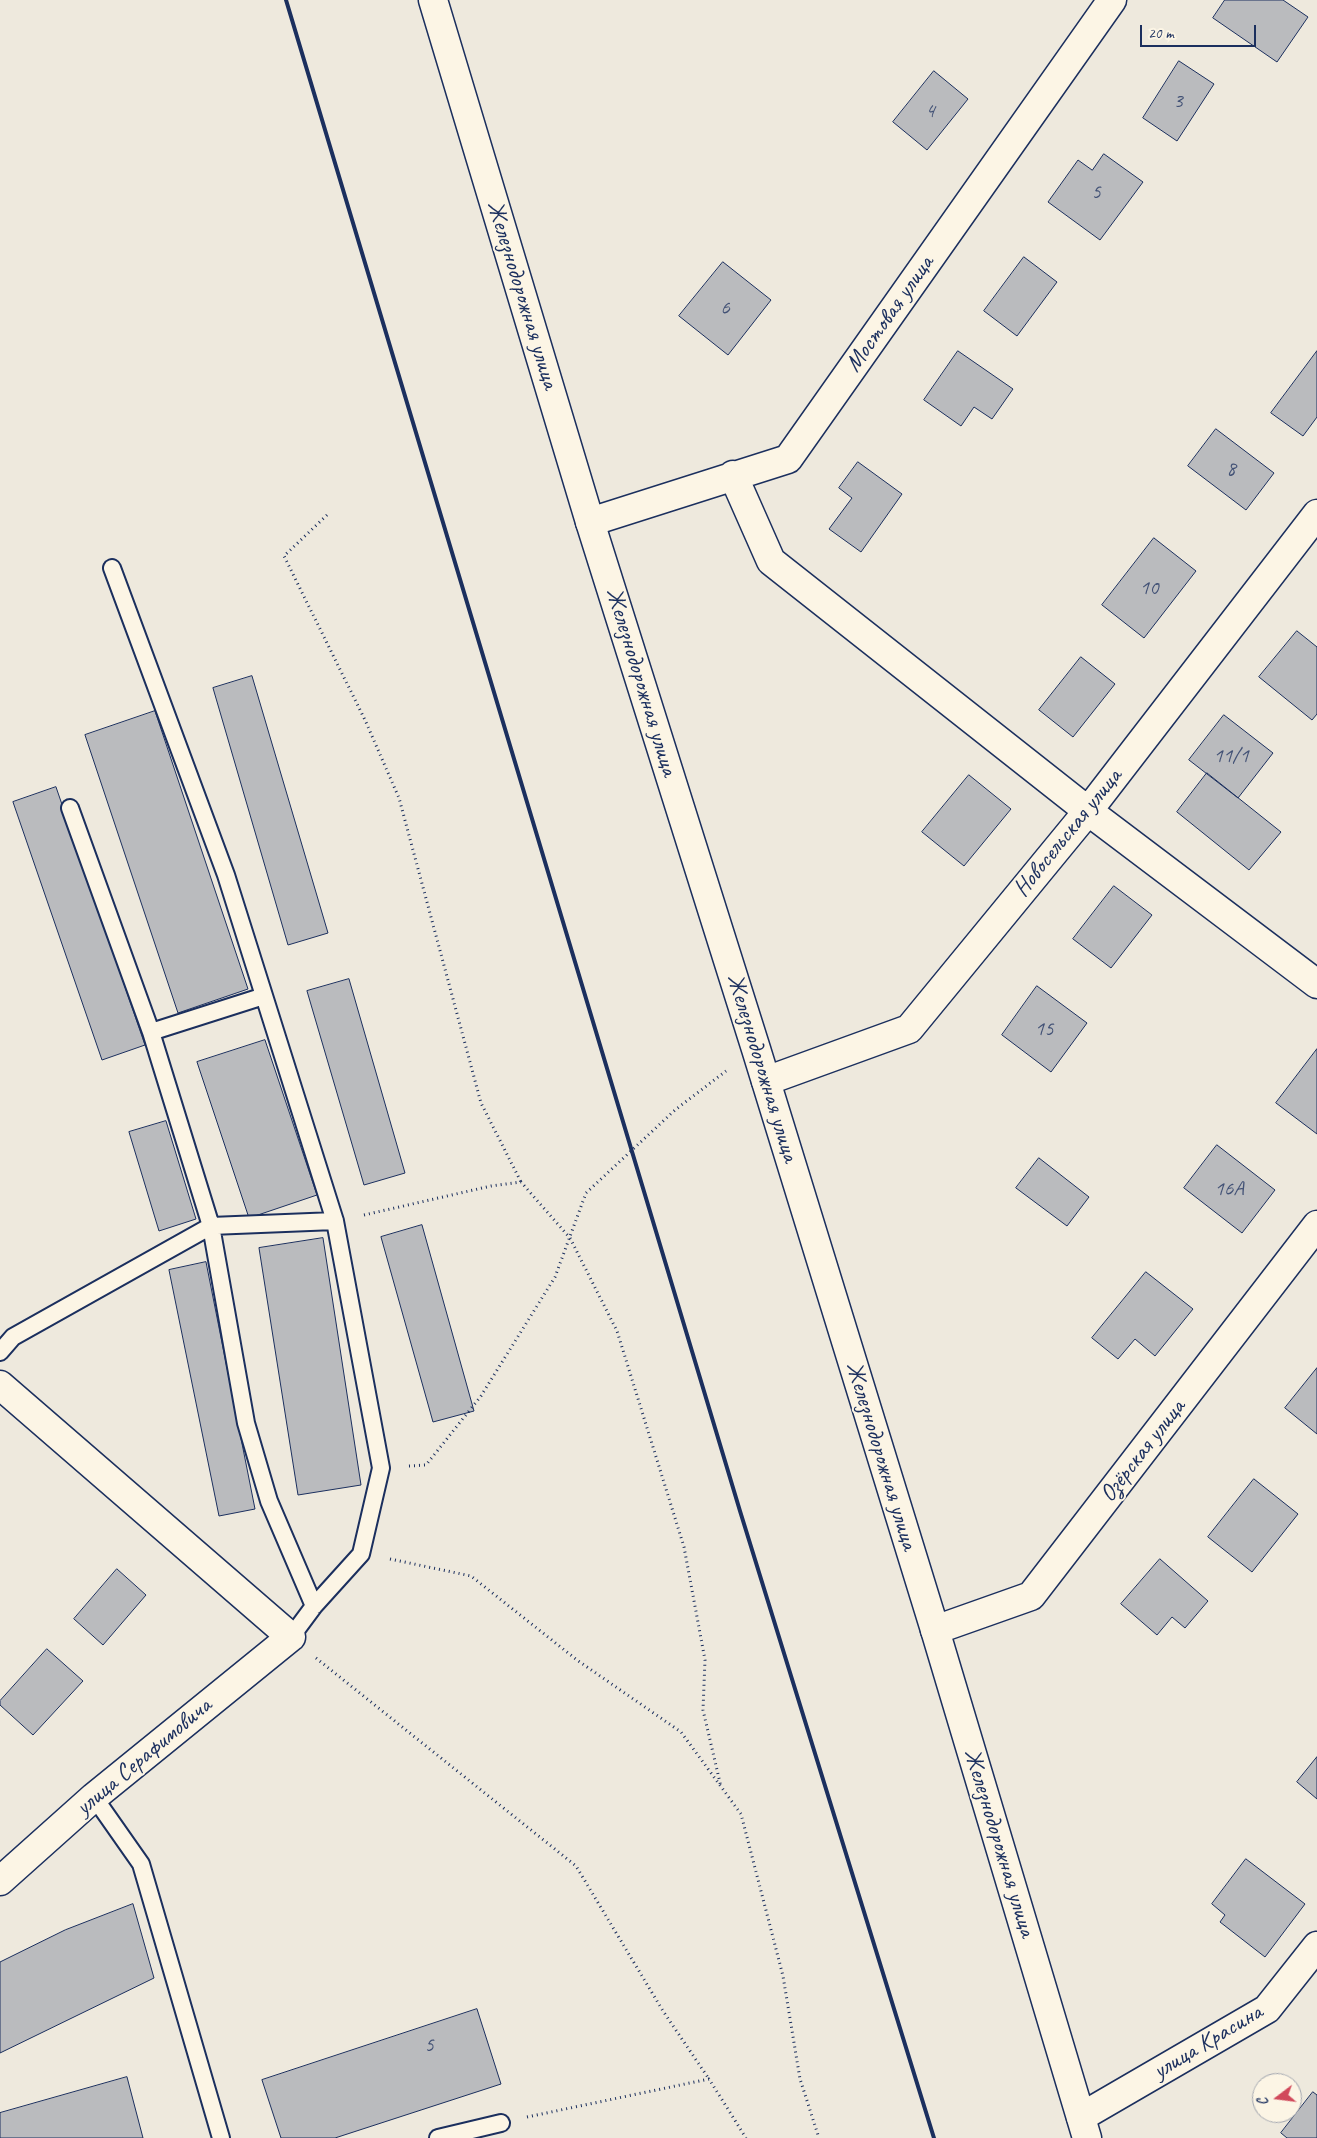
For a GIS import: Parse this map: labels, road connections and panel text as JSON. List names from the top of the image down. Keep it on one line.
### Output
{"streets":{"street":["Железнодорожная улица","Мостовая улица","Новосельская улица","Озёрская улица","улица Серафимовича","улица Красина"]},"crossings":[["Железнодорожная улица","Мостовая улица"],["Железнодорожная улица","Новосельская улица"],["Железнодорожная улица","Озёрская улица"],["Железнодорожная улица","улица Красина"]],"house_numbers":["3","4","5","6","8","10","11/1","15","16А","5"],"scale_bar":"20 m","north":"left"}
